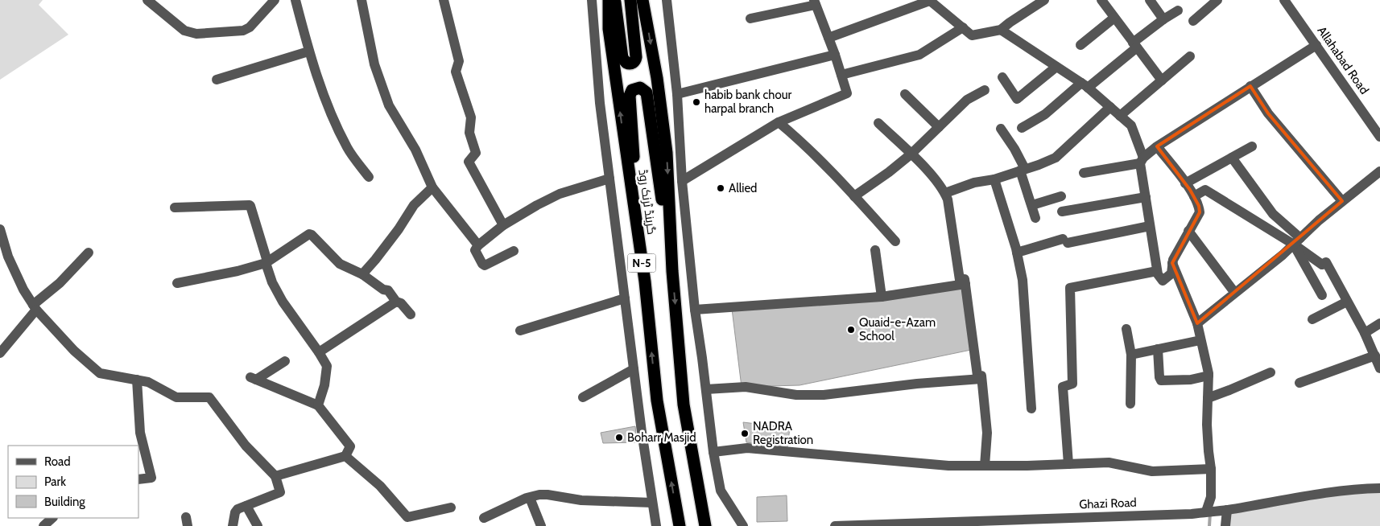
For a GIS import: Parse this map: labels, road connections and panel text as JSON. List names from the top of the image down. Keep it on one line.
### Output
{"streets":{"highway":["گرینڈ ٹرنک روڈ","N-5"],"street":["Allahabad Road","Ghazi Road"]},"places":["habib bank chour harpal branch","Allied","Quaid-e-Azam School","NADRA Registration","Boharr Masjid"],"legend":["Road","Park","Building"]}
